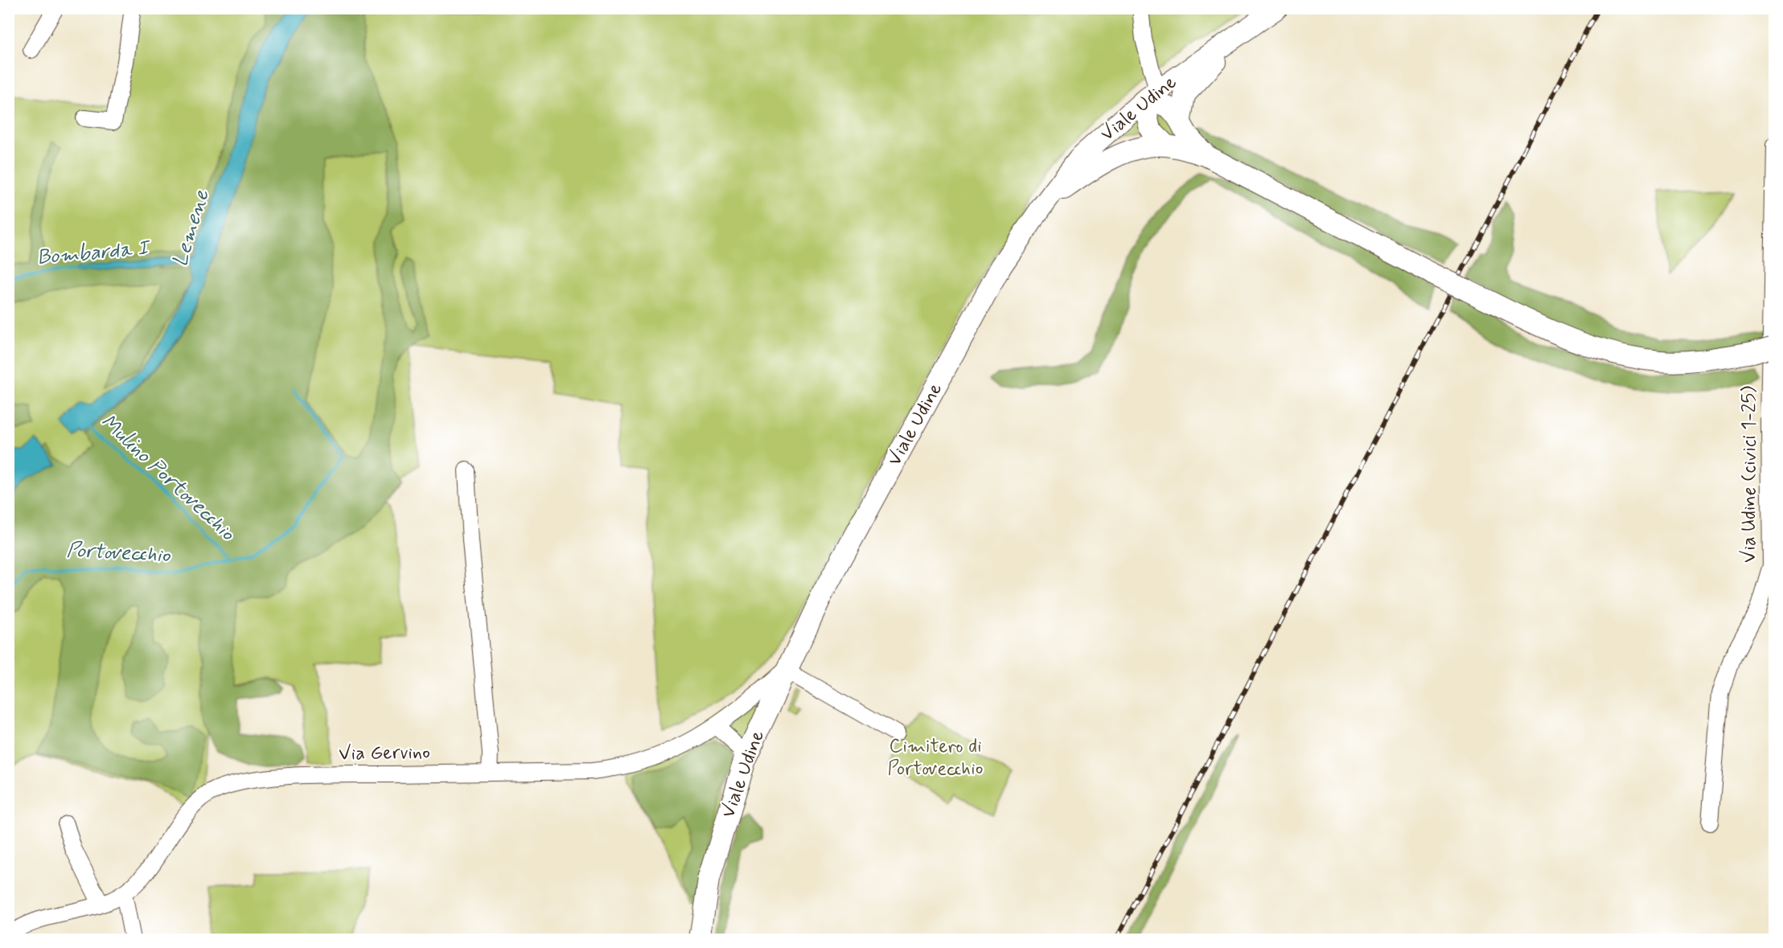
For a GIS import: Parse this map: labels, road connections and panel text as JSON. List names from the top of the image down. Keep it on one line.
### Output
{"streets":{"main road":["Viale Udine"],"street":["Via Udine (civici 1-25)","Via Gervino"]},"crossings":[["Viale Udine","Via Gervino"]],"water":["Lemene","Bombarda I","Mulino Portovecchio","Portovecchio"],"parks":["Cimitero di Portovecchio"]}
